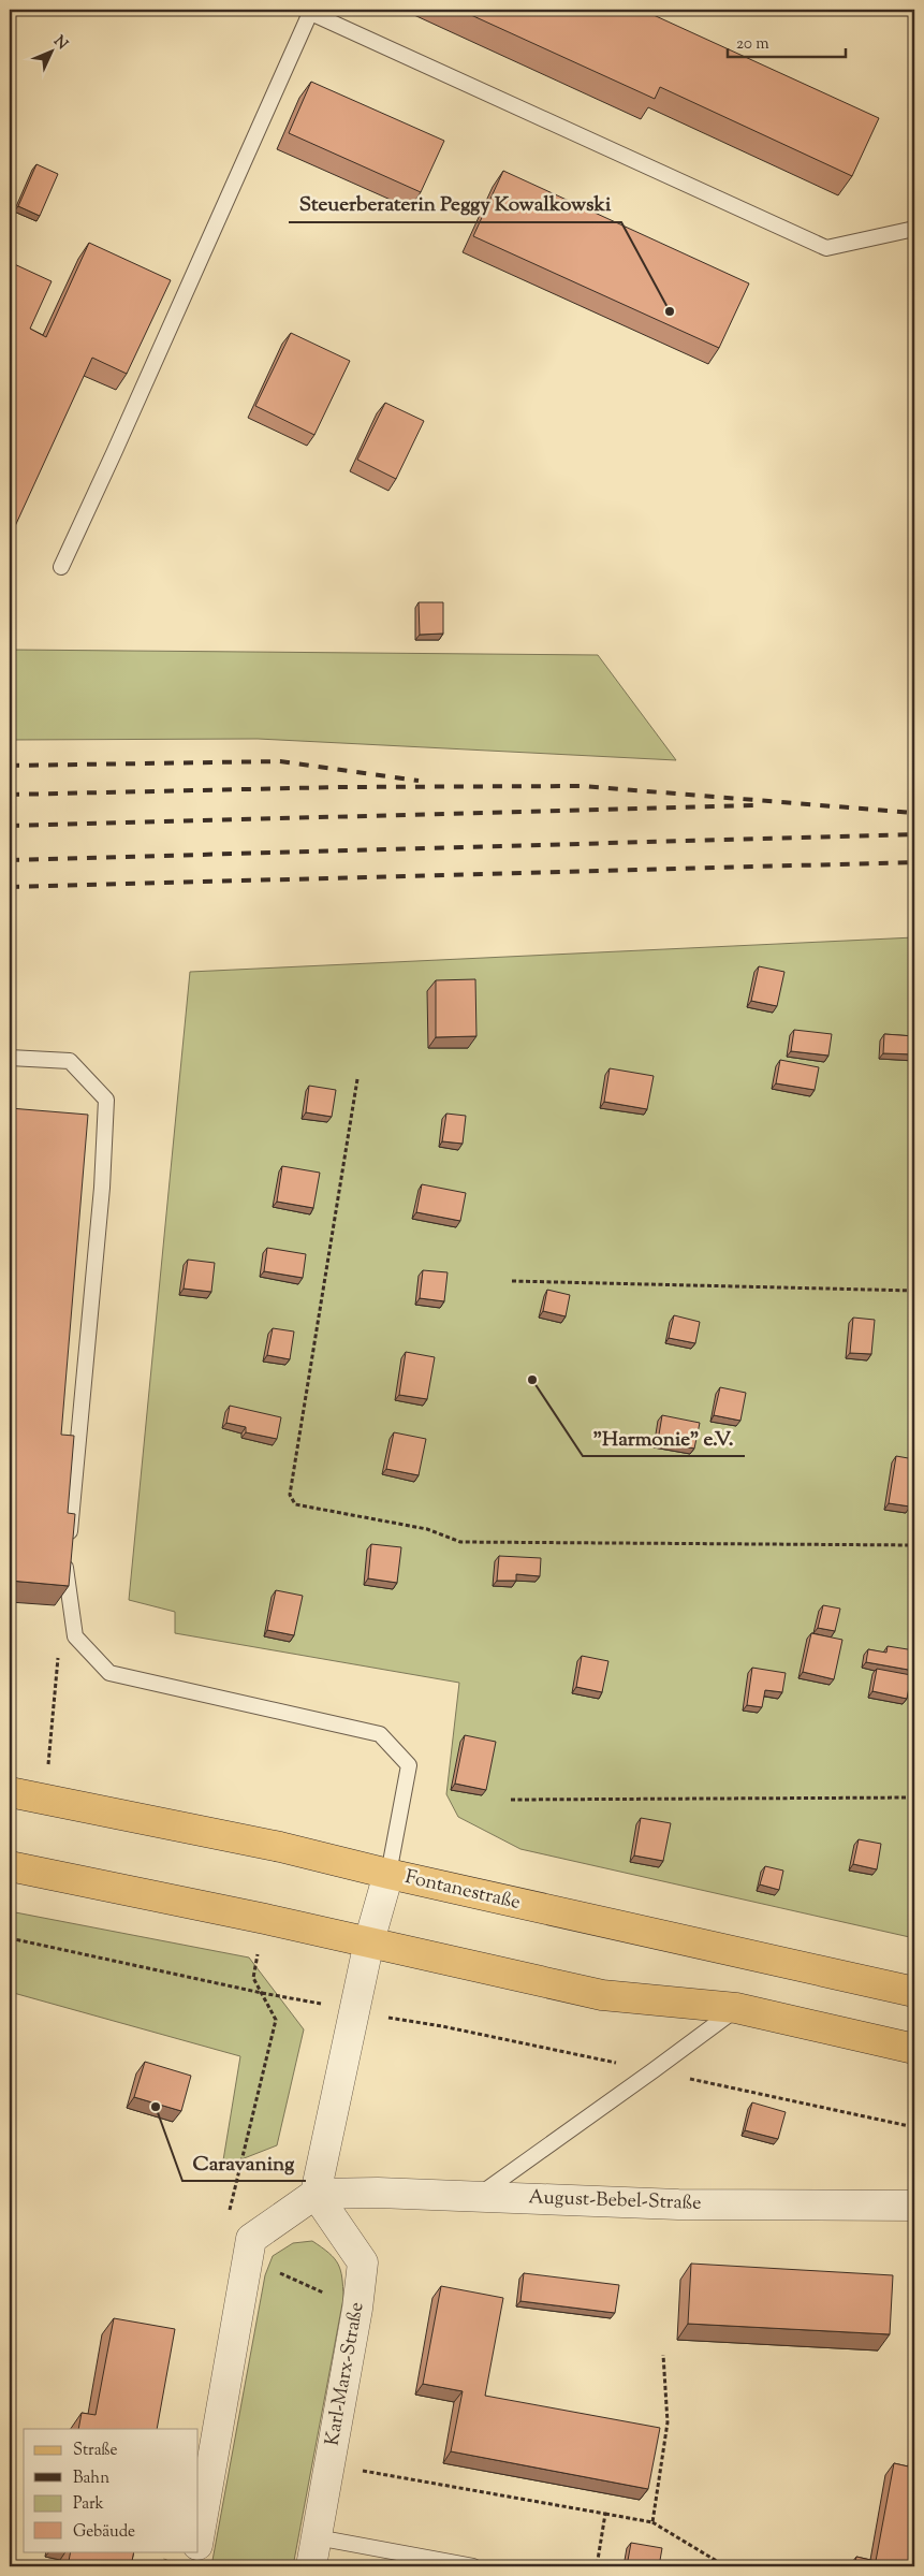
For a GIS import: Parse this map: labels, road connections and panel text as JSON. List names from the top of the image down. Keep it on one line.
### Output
{"streets":{"main road":["Fontanestraße"],"street":["August-Bebel-Straße","Karl-Marx-Straße"]},"crossings":[["August-Bebel-Straße","Karl-Marx-Straße"]],"places":["Steuerberaterin Peggy Kowalkowski","\"Harmonie\" e.V.","Caravaning"],"legend":["Straße","Bahn","Park","Gebäude"],"scale_bar":"20 m","north":"top right"}
